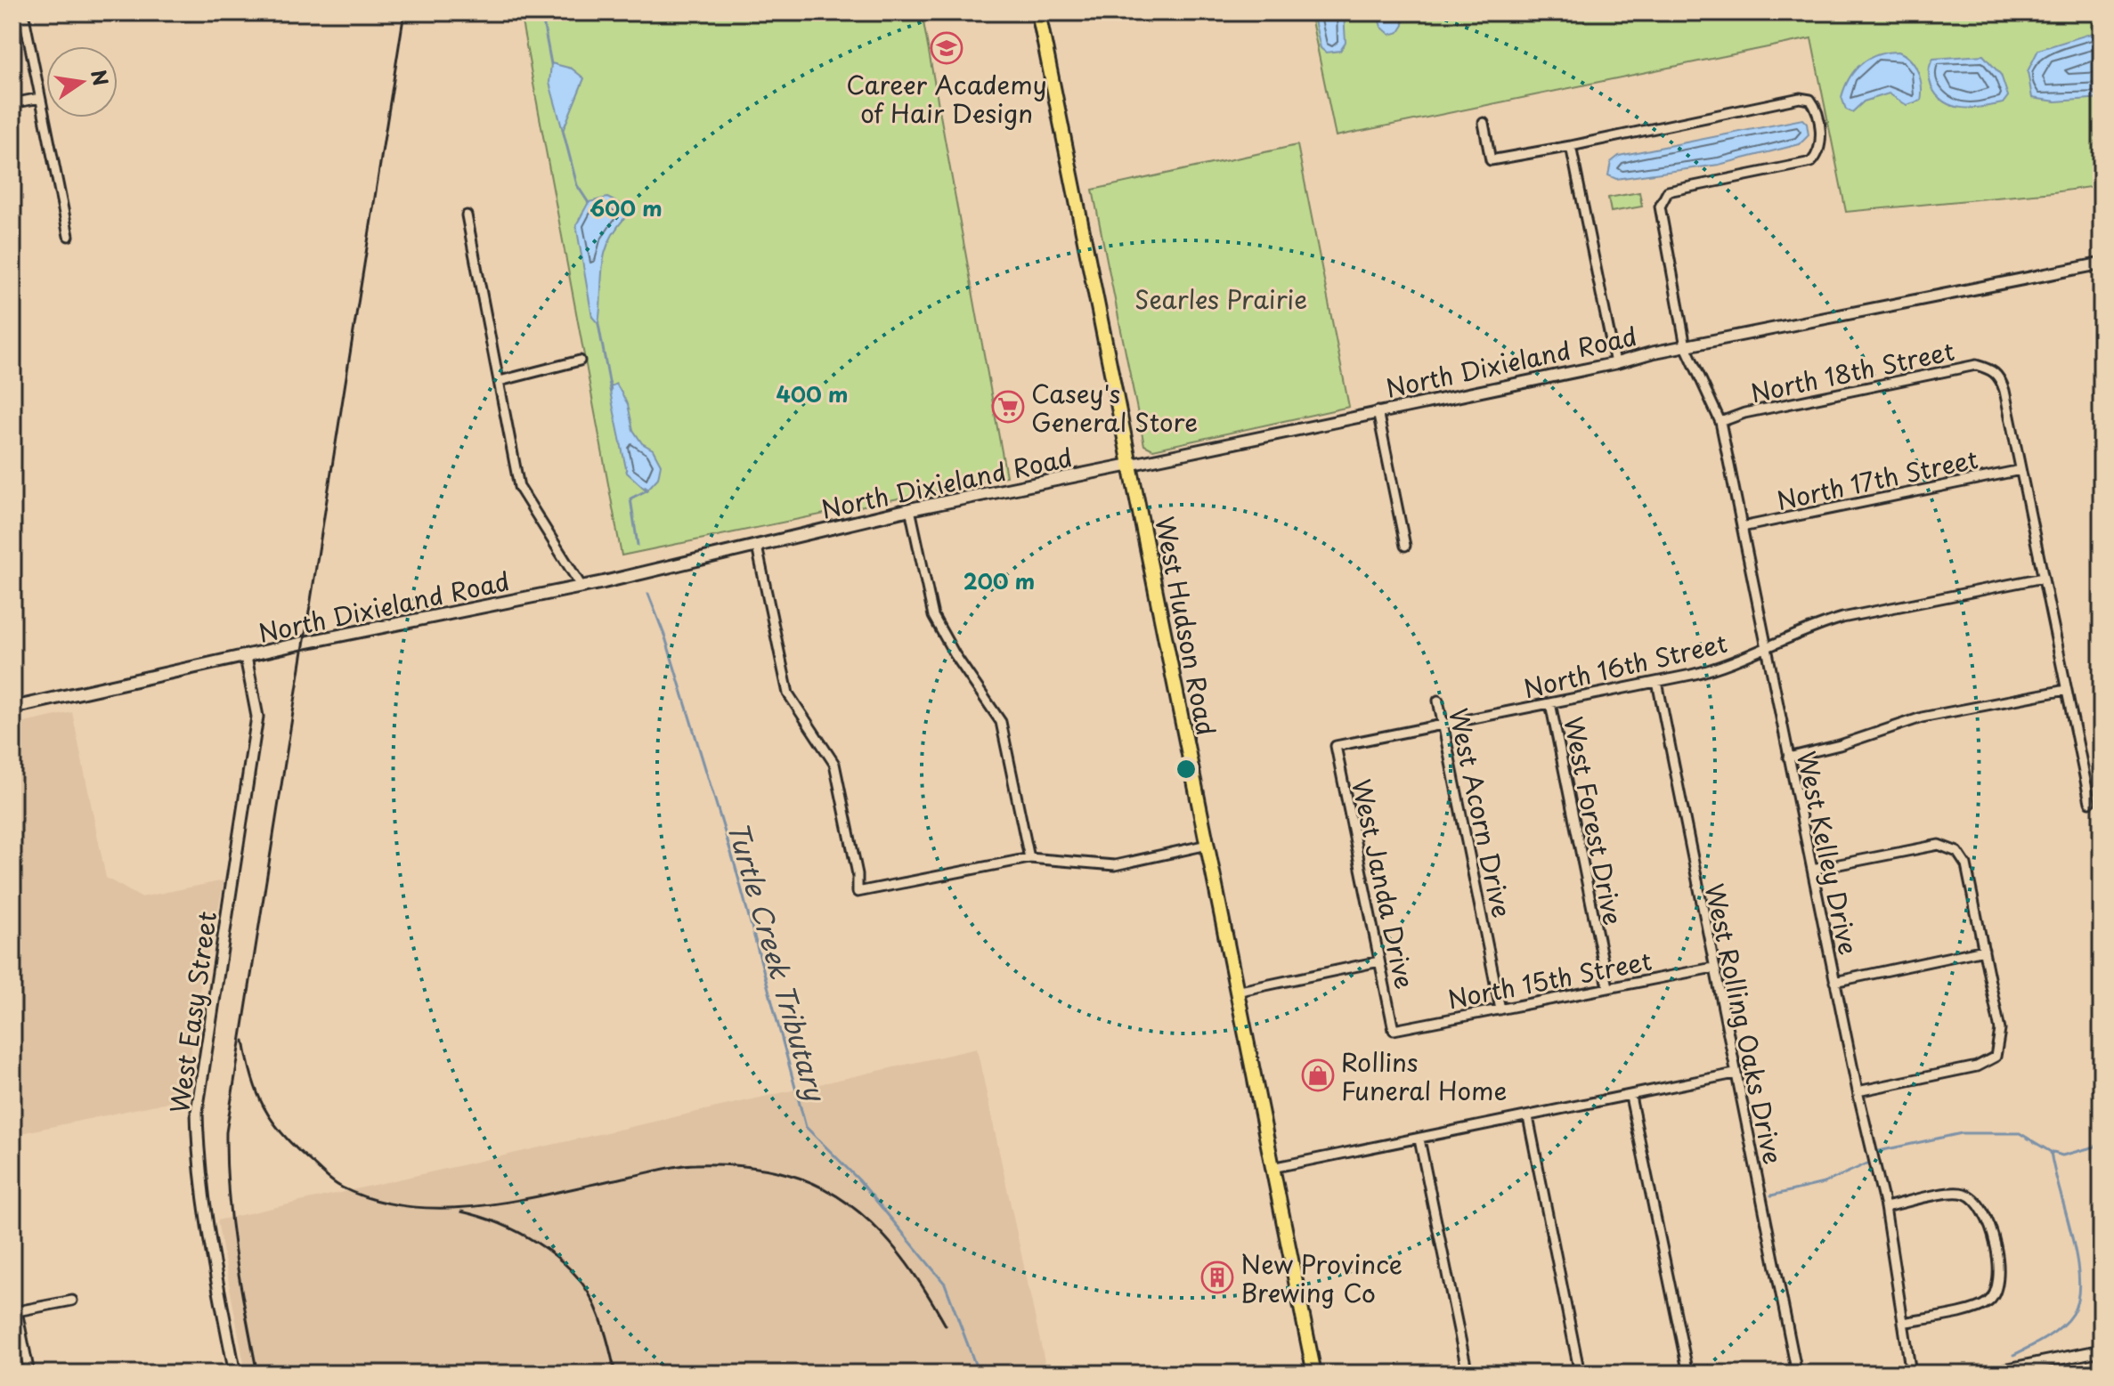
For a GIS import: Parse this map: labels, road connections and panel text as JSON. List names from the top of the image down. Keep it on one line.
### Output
{"streets":{"highway":["West Hudson Road"],"main road":["North Dixieland Road"],"street":["North 18th Street","North 17th Street","North 16th Street","West Acorn Drive","West Forest Drive","West Kelley Drive","West Janda Drive","North 15th Street","West Easy Street","West Rolling Oaks Drive"]},"crossings":[["North Dixieland Road","West Hudson Road"],["North Dixieland Road","West Kelley Drive"],["North Dixieland Road","West Easy Street"],["North 18th Street","North 17th Street"],["North 18th Street","West Kelley Drive"],["North 17th Street","West Kelley Drive"],["North 16th Street","West Acorn Drive"],["North 16th Street","West Forest Drive"],["North 16th Street","West Kelley Drive"],["North 16th Street","West Janda Drive"],["North 16th Street","West Rolling Oaks Drive"],["West Acorn Drive","North 15th Street"],["West Forest Drive","North 15th Street"],["West Janda Drive","North 15th Street"],["North 15th Street","West Rolling Oaks Drive"]],"water":["Turtle Creek Tributary"],"parks":["Searles Prairie"],"places":{"school or university":["Career Academy of Hair Design"],"supermarket":["Casey's General Store"],"shop":["Rollins Funeral Home"],"building":["New Province Brewing Co"]},"north":"right","rings":["600 m","400 m","200 m"]}
